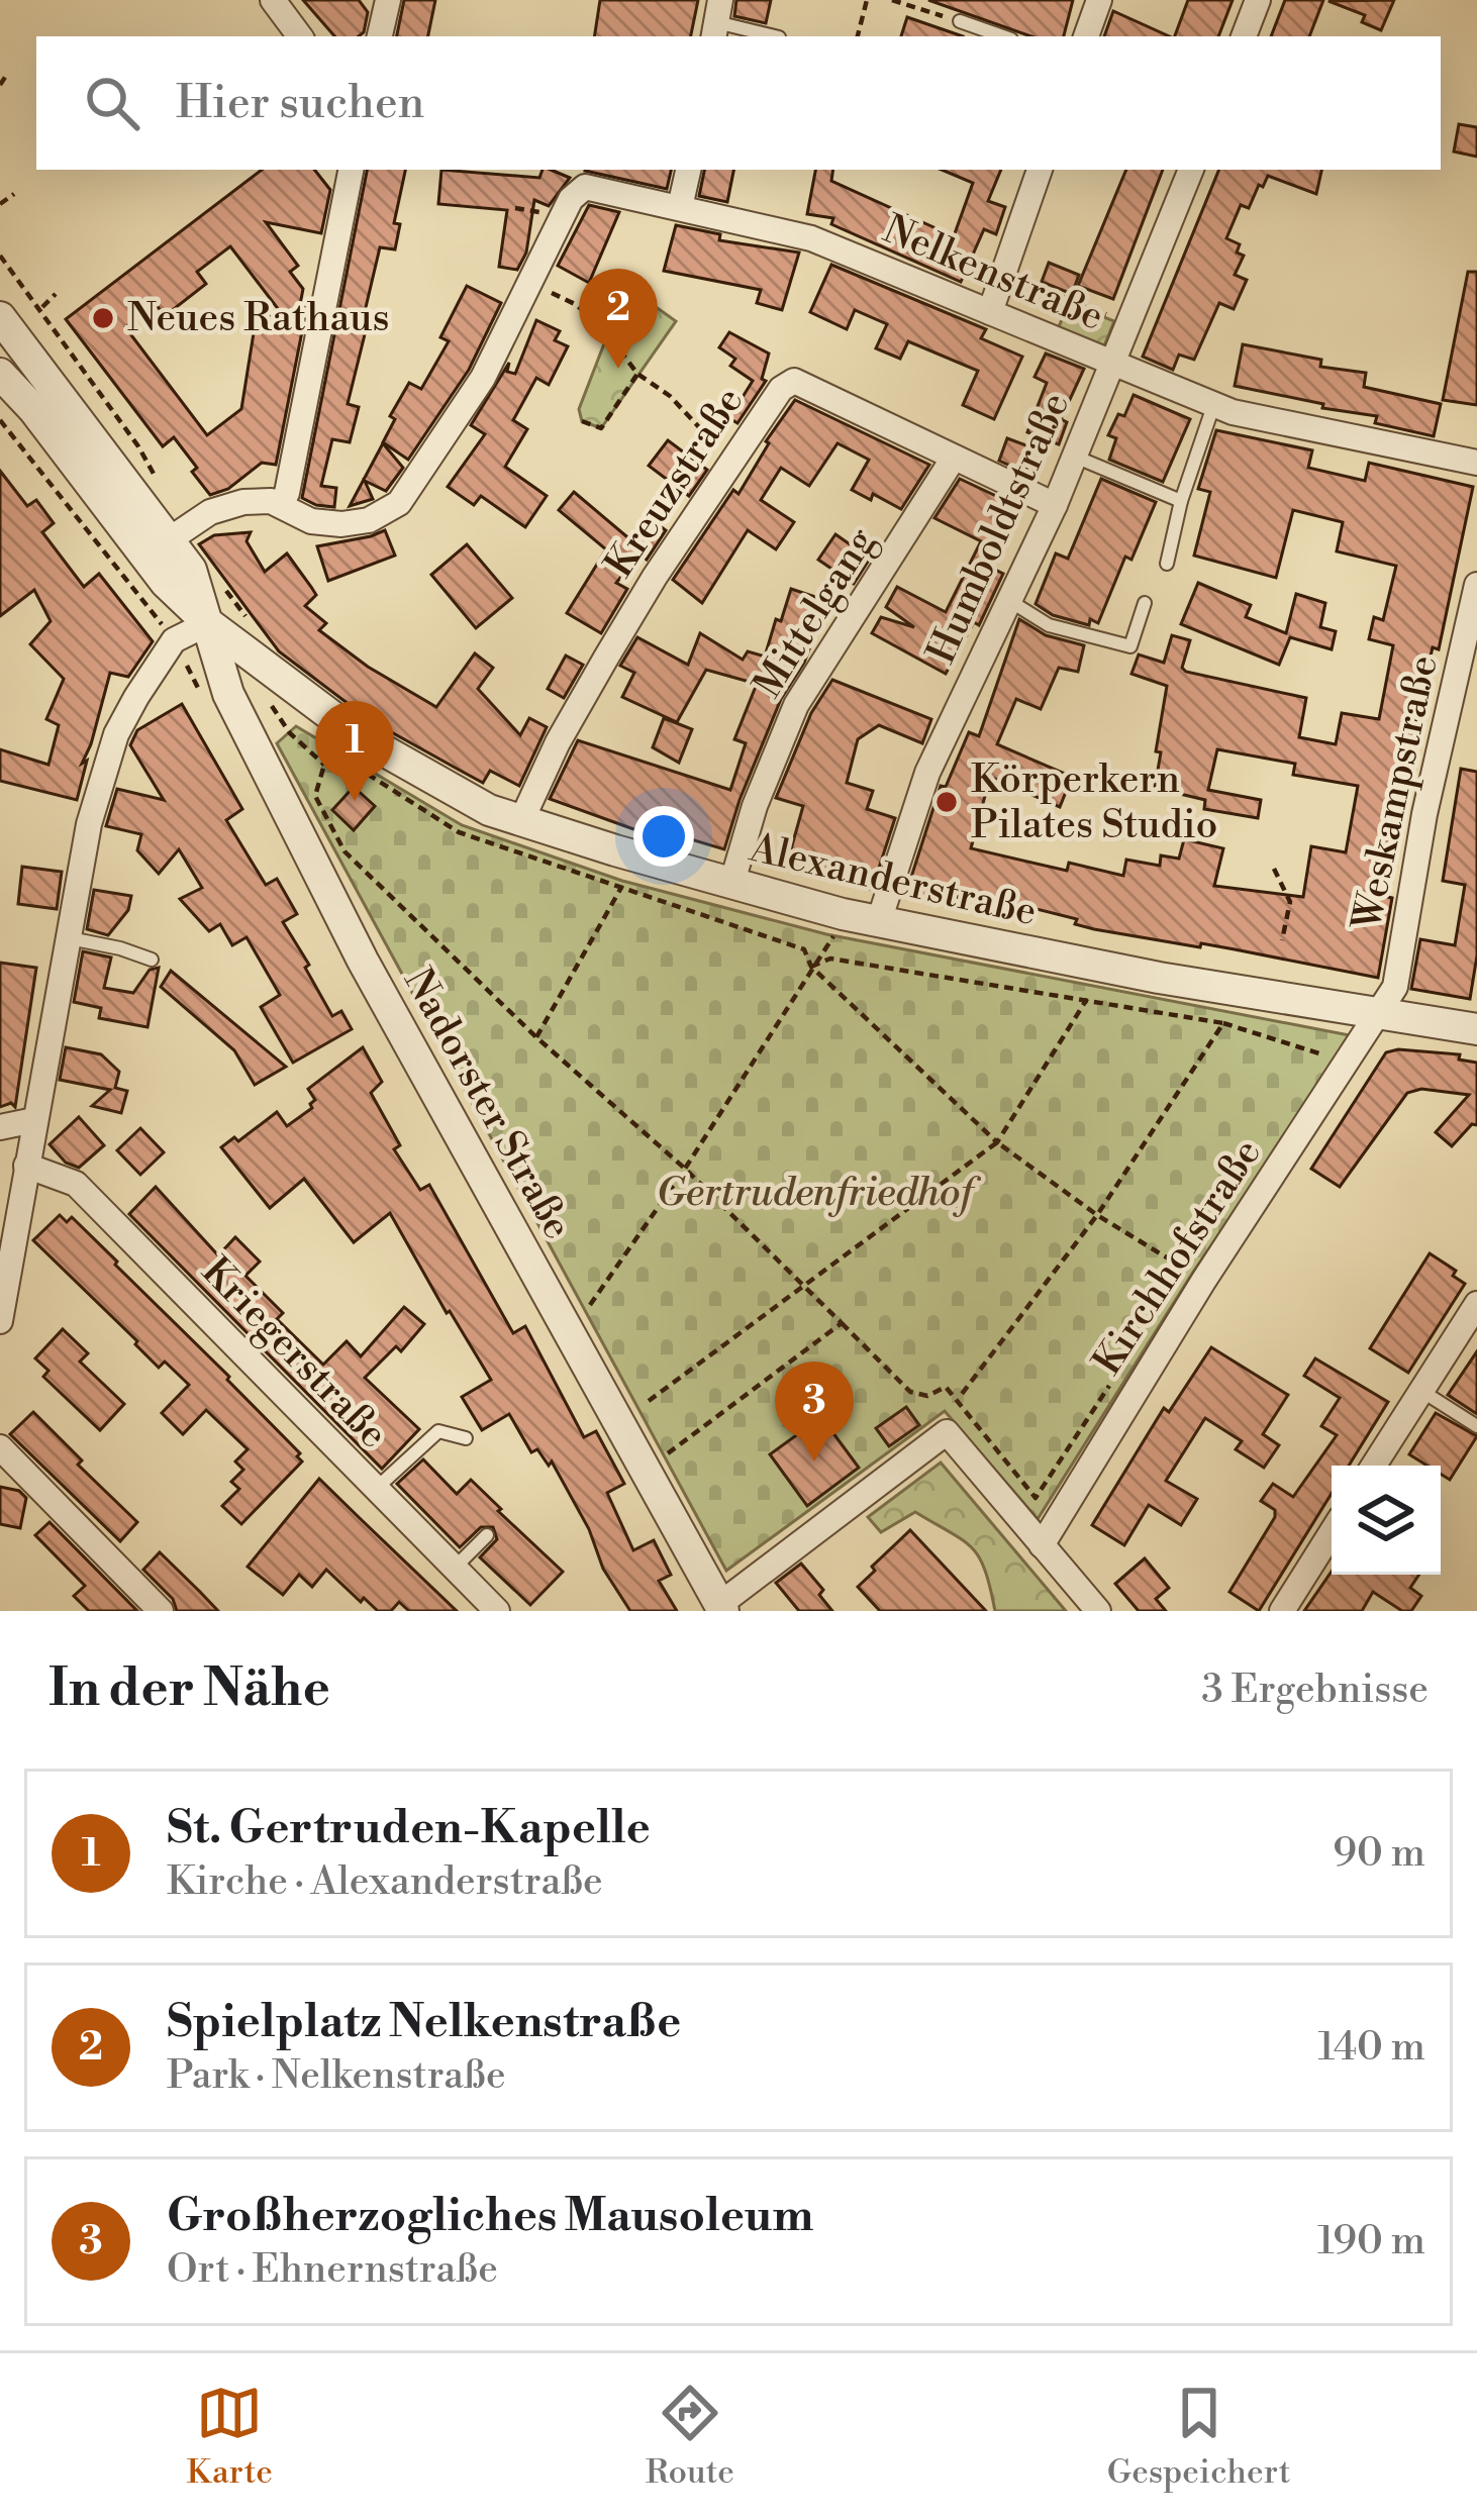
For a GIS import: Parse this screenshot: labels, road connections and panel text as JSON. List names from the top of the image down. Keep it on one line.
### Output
{"streets":{"street":["Nelkenstraße","Kreuzstraße","Humboldtstraße","Mittelgang","Weskampstraße","Alexanderstraße","Nadorster Straße","Kirchhofstraße","Kriegerstraße"]},"crossings":[["Nelkenstraße","Humboldtstraße"],["Nelkenstraße","Nadorster Straße"],["Kreuzstraße","Humboldtstraße"],["Kreuzstraße","Mittelgang"],["Kreuzstraße","Alexanderstraße"],["Humboldtstraße","Alexanderstraße"],["Mittelgang","Alexanderstraße"],["Weskampstraße","Alexanderstraße"],["Weskampstraße","Kirchhofstraße"],["Alexanderstraße","Nadorster Straße"],["Alexanderstraße","Kirchhofstraße"]],"parks":["Gertrudenfriedhof"],"places":["Neues Rathaus","Körperkern Pilates Studio"],"page":{"search":"Hier suchen","pins":["2","1","3"],"heading":["In der Nähe","3 Ergebnisse"],"list":[{"mark":"1","name":"St. Gertruden-Kapelle","note":"Kirche · Alexanderstraße","value":"90 m"},{"mark":"2","name":"Spielplatz Nelkenstraße","note":"Park · Nelkenstraße","value":"140 m"},{"mark":"3","name":"Großherzogliches Mausoleum","note":"Ort · Ehnernstraße","value":"190 m"}],"nav":["Karte","Route","Gespeichert"]}}
